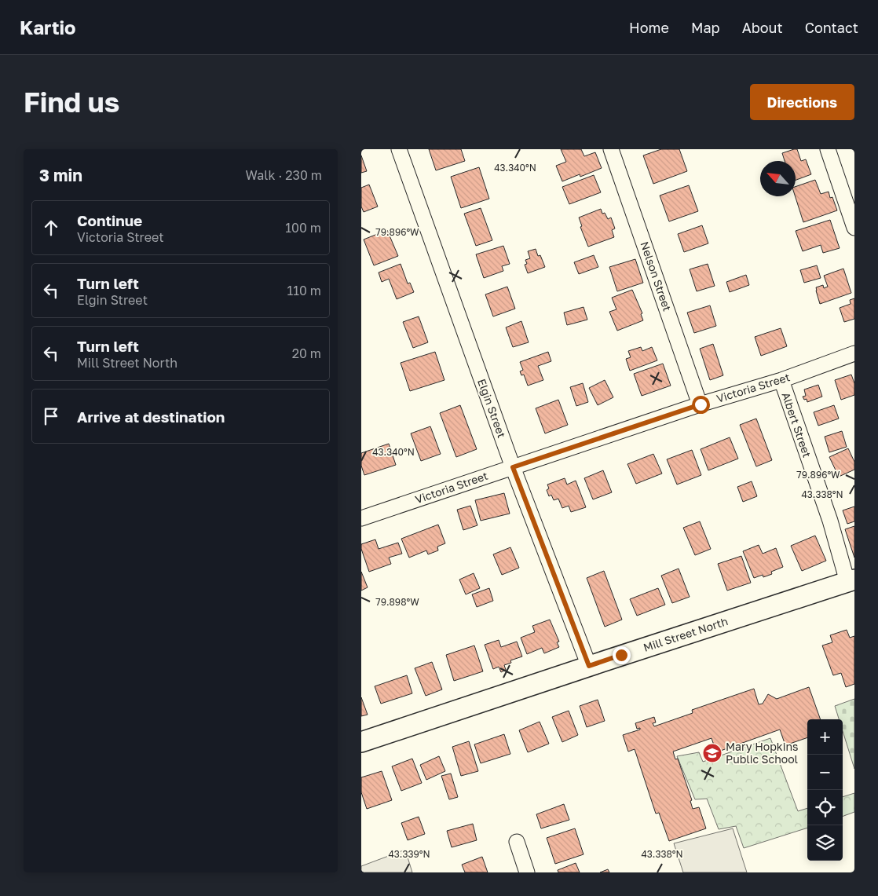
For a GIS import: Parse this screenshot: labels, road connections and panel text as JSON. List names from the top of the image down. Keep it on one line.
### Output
{"streets":{"main road":["Mill Street North"],"street":["Nelson Street","Victoria Street","Elgin Street","Albert Street"]},"crossings":[["Nelson Street","Victoria Street"],["Victoria Street","Elgin Street"],["Victoria Street","Albert Street"],["Elgin Street","Mill Street North"],["Albert Street","Mill Street North"]],"places":{"school or university":["Mary Hopkins Public School"]},"north":"top left","page":{"header":"Kartio","nav":["Home","Map","About","Contact"],"buttons":"Directions","title":"Find us","heading":["3 min","Walk · 230 m"],"list":[["Continue","Victoria Street","100 m"],["Turn left","Elgin Street","110 m"],["Turn left","Mill Street North","20 m"],"Arrive at destination"],"map_buttons":["+","−"]},"coordinates":["43.340°N","79.896°W","43.338°N","79.898°W","43.339°N"]}
